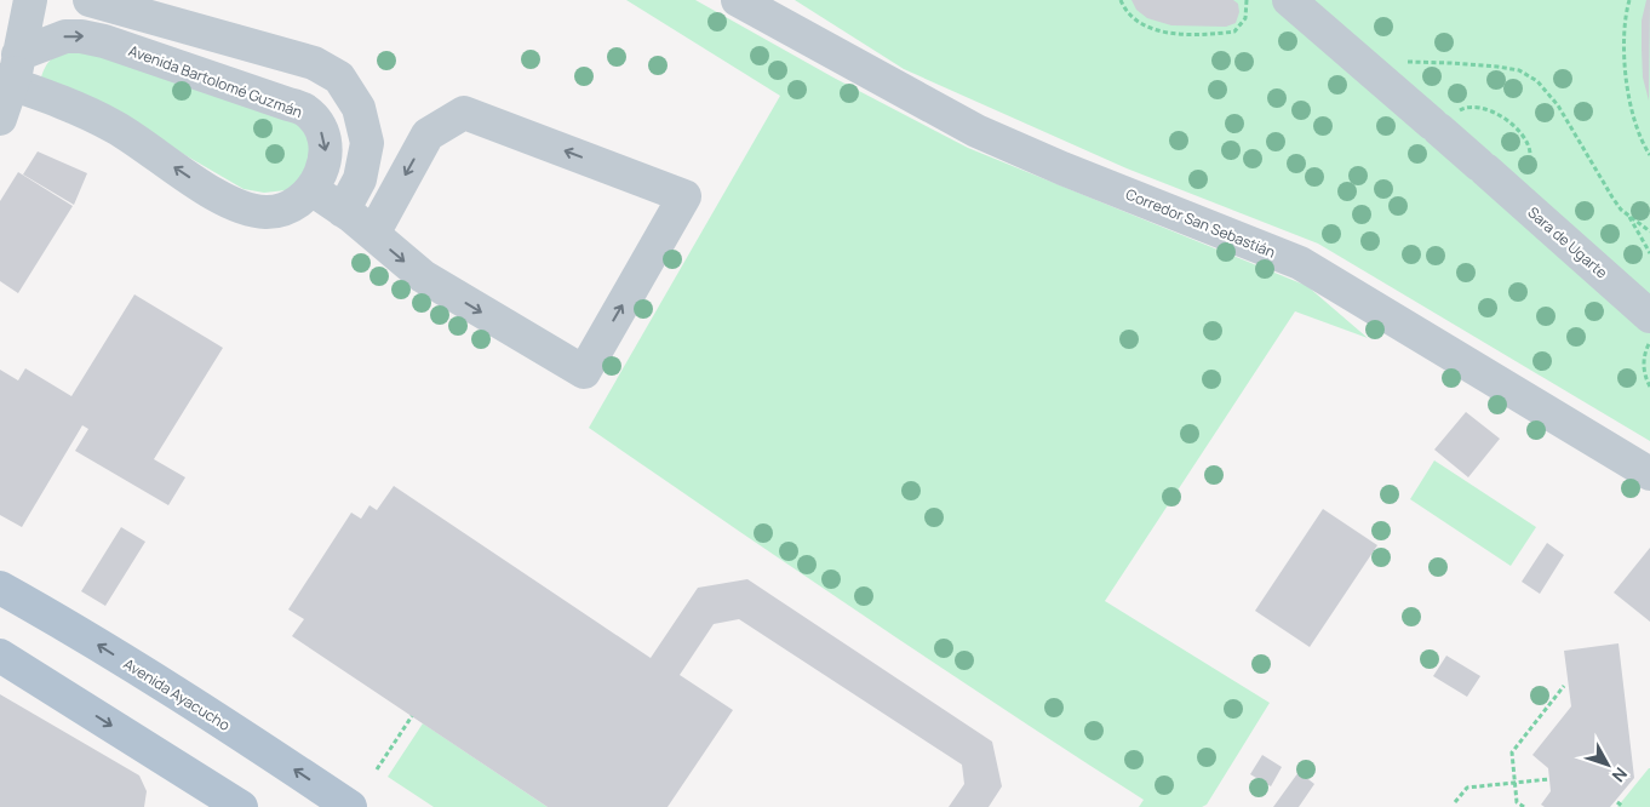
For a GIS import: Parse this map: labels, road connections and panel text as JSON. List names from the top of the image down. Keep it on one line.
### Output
{"streets":{"main road":["Avenida Ayacucho"],"street":["Avenida Bartolomé Guzmán","Corredor San Sebastián","Sara de Ugarte"]},"north":"bottom right"}
